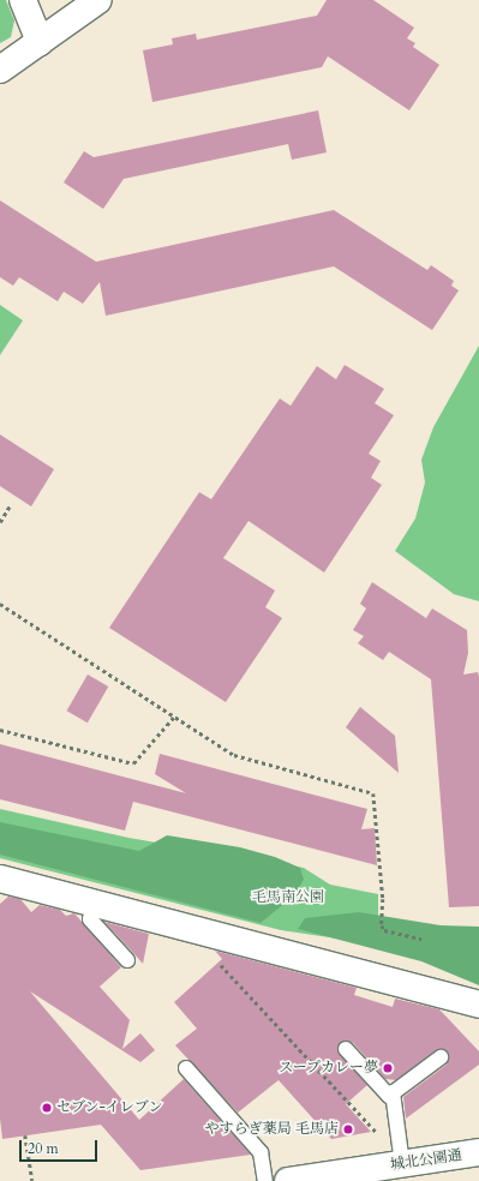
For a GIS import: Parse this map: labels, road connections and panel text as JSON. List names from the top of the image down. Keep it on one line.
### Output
{"streets":{"street":["城北公園通"]},"parks":["毛馬南公園"],"places":["スープカレー夢","セブン-イレブン","やすらぎ薬局 毛馬店"],"scale_bar":"20 m"}
